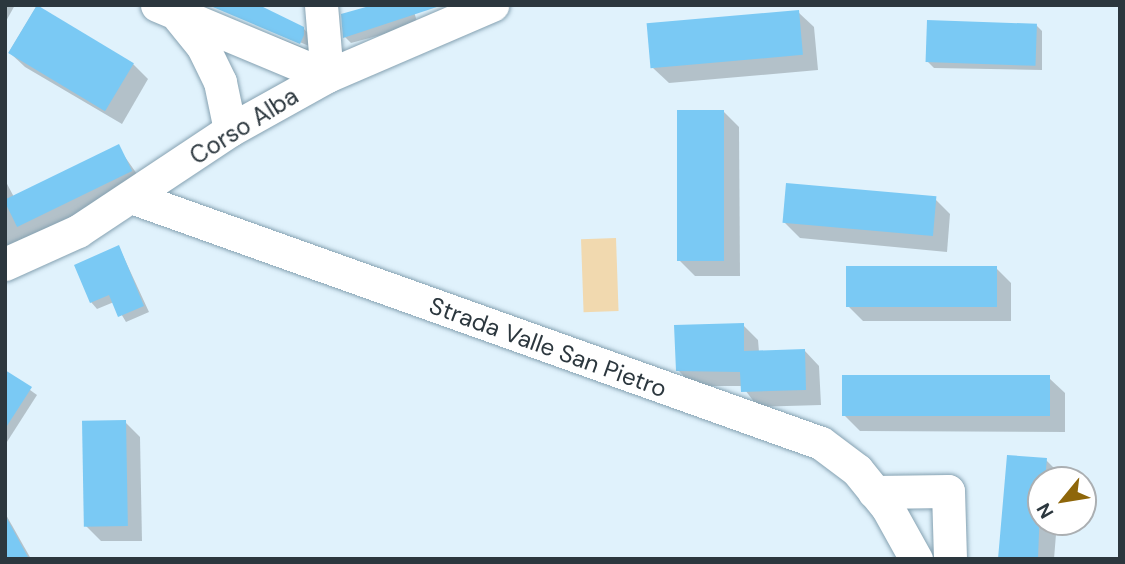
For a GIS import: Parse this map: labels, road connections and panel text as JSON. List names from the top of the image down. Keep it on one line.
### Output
{"streets":{"street":["Corso Alba","Strada Valle San Pietro"]},"crossings":[["Corso Alba","Strada Valle San Pietro"]],"north":"bottom left"}
